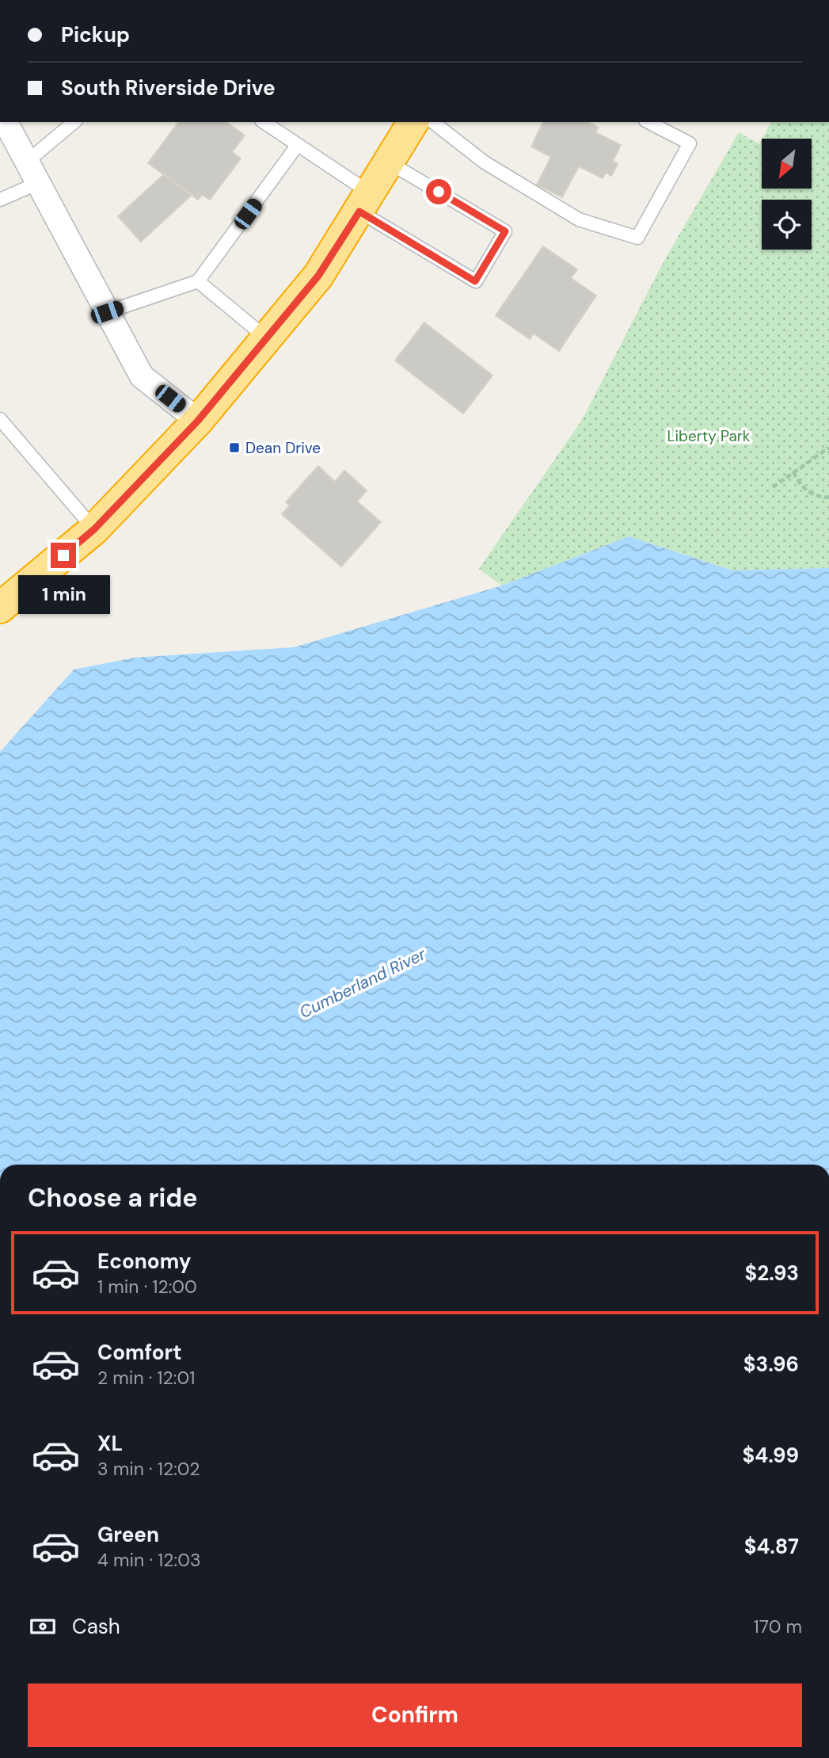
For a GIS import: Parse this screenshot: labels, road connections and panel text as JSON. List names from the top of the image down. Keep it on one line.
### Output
{"water":["Cumberland River"],"parks":["Liberty Park"],"places":{"transit":["Dean Drive"]},"north":"bottom left","page":{"banner":["Pickup","South Riverside Drive"],"bubble":"1 min","heading":"Choose a ride","list":[{"name":"Economy","note":"1 min · 12:00","value":"$2.93"},{"name":"Comfort","note":"2 min · 12:01","value":"$3.96"},{"name":"XL","note":"3 min · 12:02","value":"$4.99"},{"name":"Green","note":"4 min · 12:03","value":"$4.87"}],"pay":["Cash","170 m"],"buttons":"Confirm"}}
